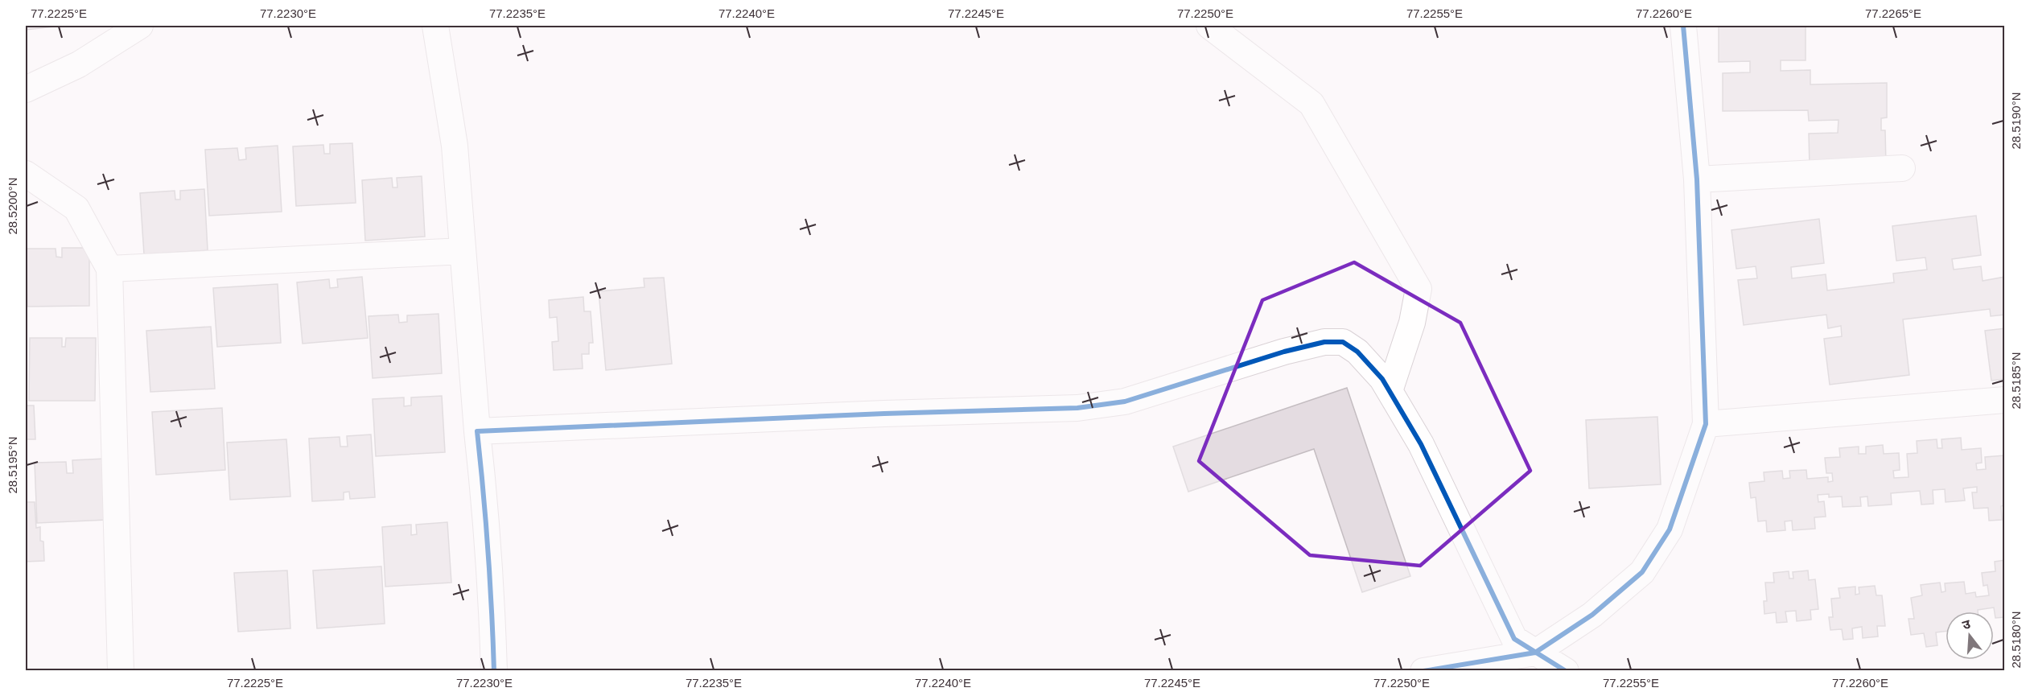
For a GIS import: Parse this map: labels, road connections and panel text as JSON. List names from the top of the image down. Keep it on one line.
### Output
{"north":"top","coordinates":["77.2225°E","77.2230°E","77.2235°E","77.2240°E","77.2245°E","77.2250°E","77.2255°E","77.2260°E","77.2265°E","28.5190°N","28.5200°N","28.5185°N","28.5195°N","28.5180°N"]}
